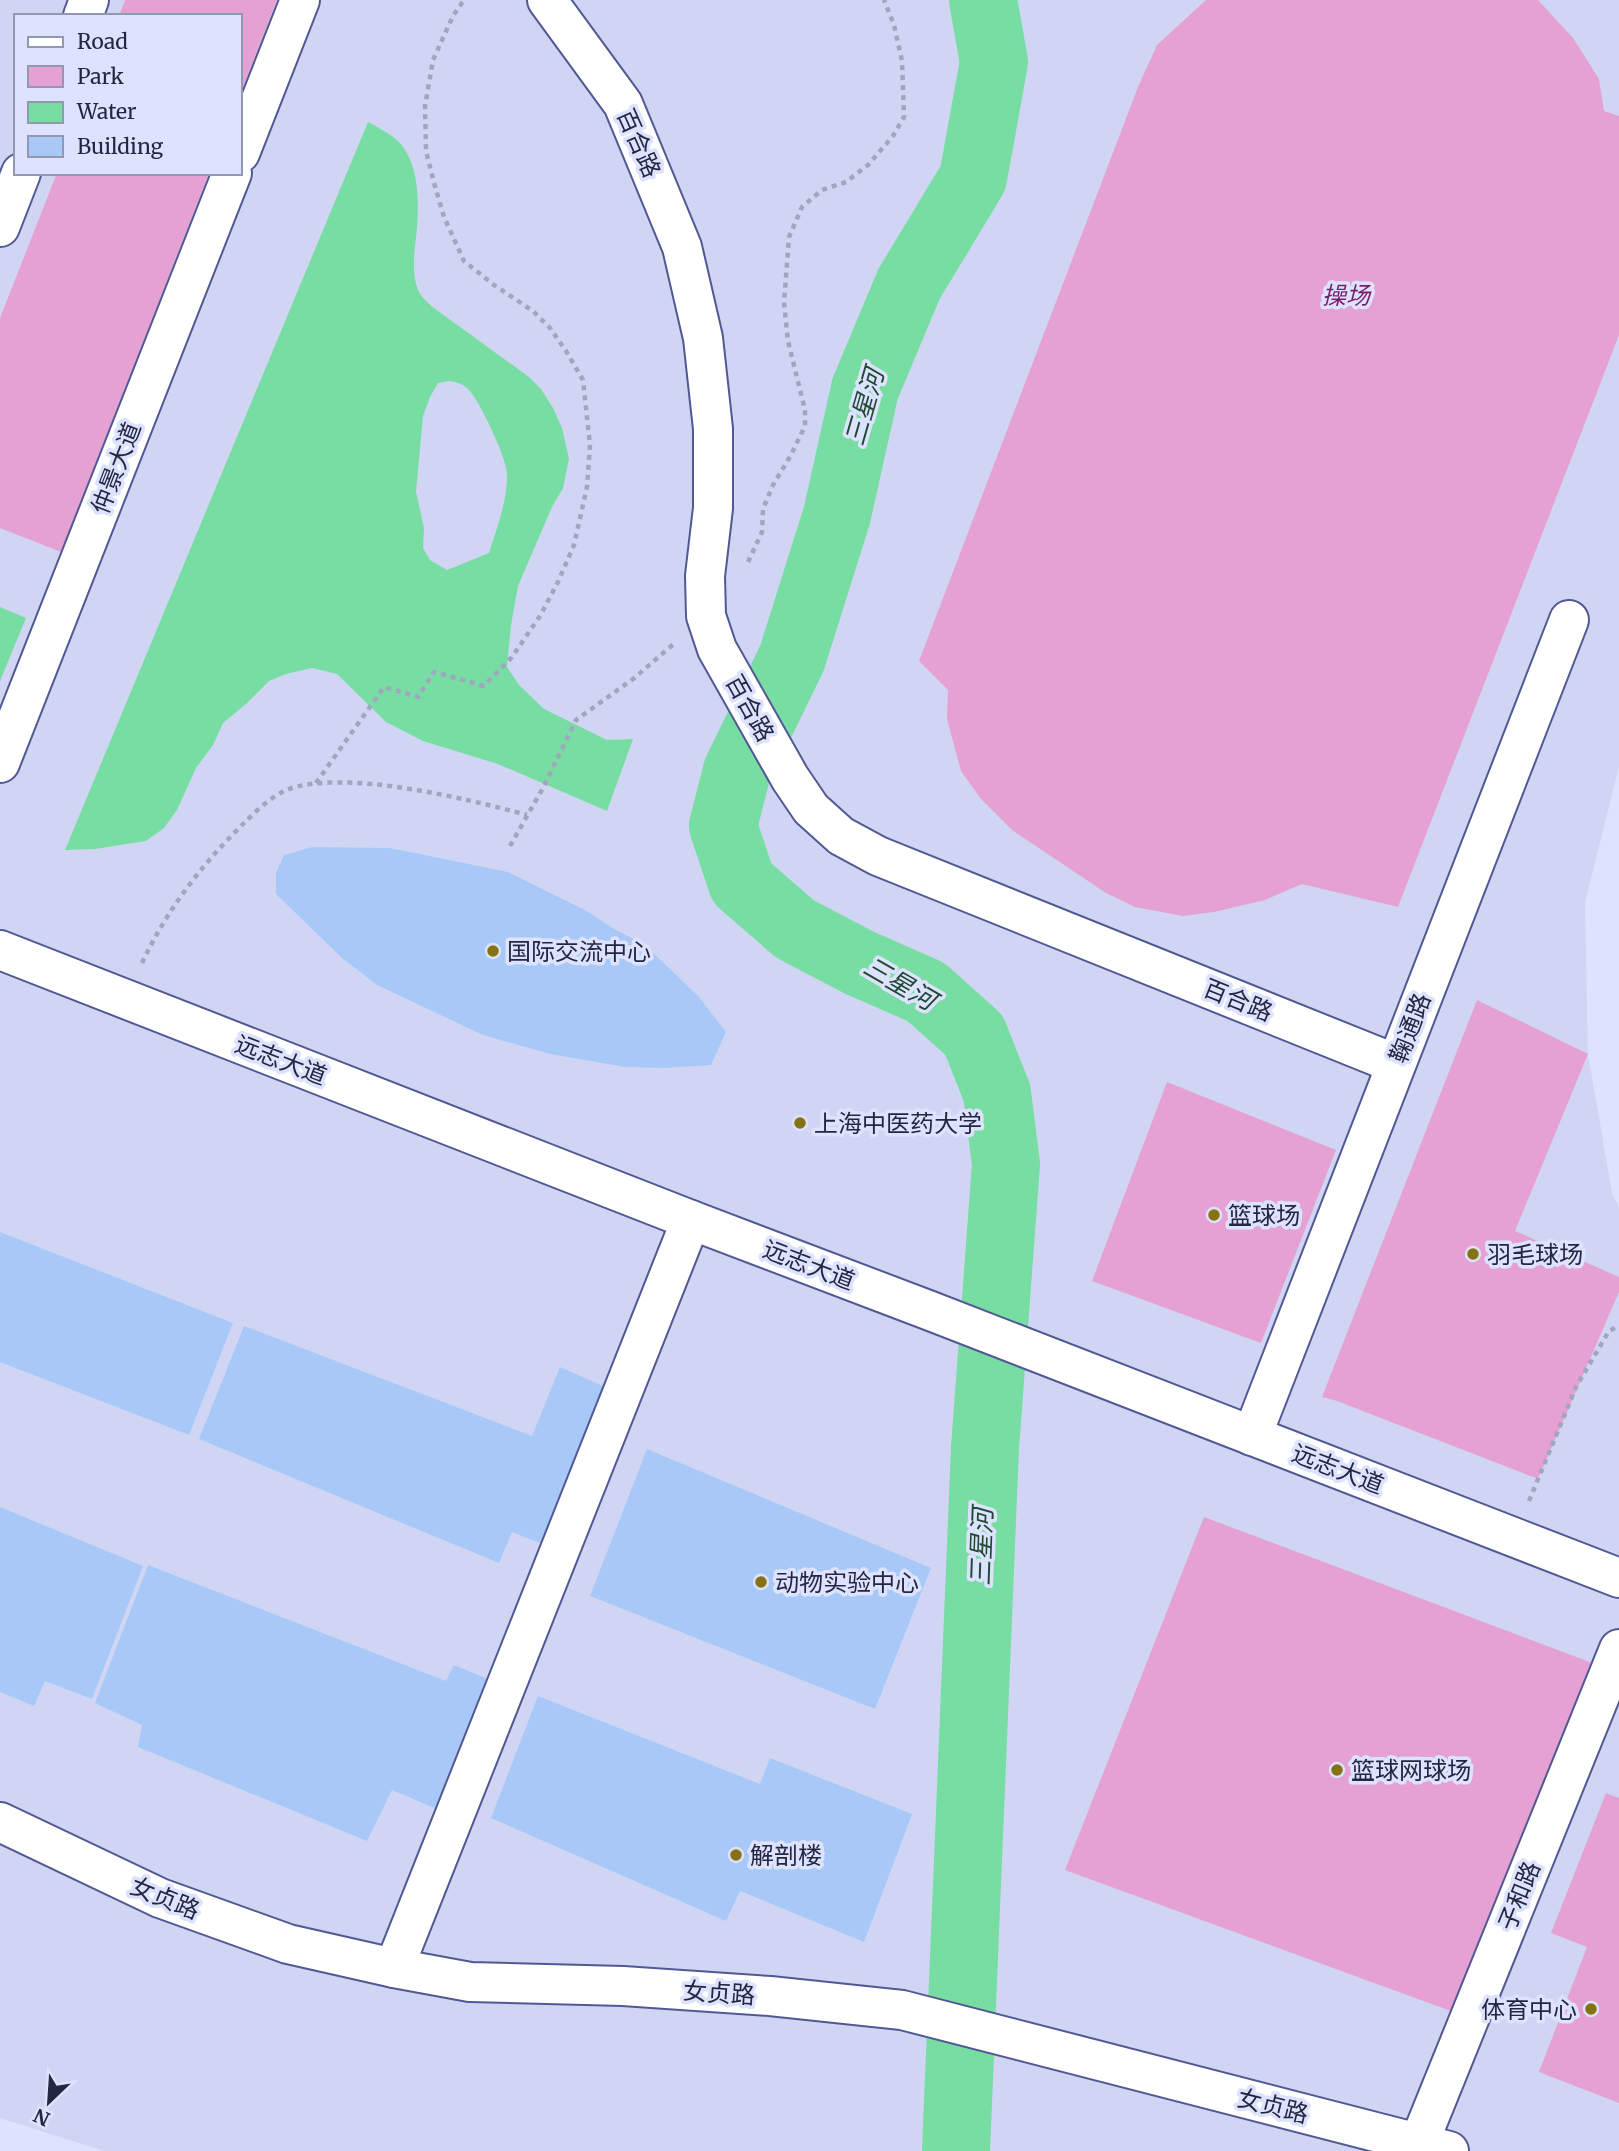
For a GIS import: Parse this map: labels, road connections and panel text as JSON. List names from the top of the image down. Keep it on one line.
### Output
{"streets":{"lane":["百合路","仲景大道","鞠通路","远志大道","子和路","女贞路"]},"crossings":[["百合路","鞠通路"],["鞠通路","远志大道"],["子和路","女贞路"]],"water":["三星河"],"parks":["操场"],"places":["国际交流中心","上海中医药大学","篮球场","羽毛球场","动物实验中心","篮球网球场","解剖楼","体育中心"],"legend":["Road","Park","Water","Building"],"north":"bottom left"}
